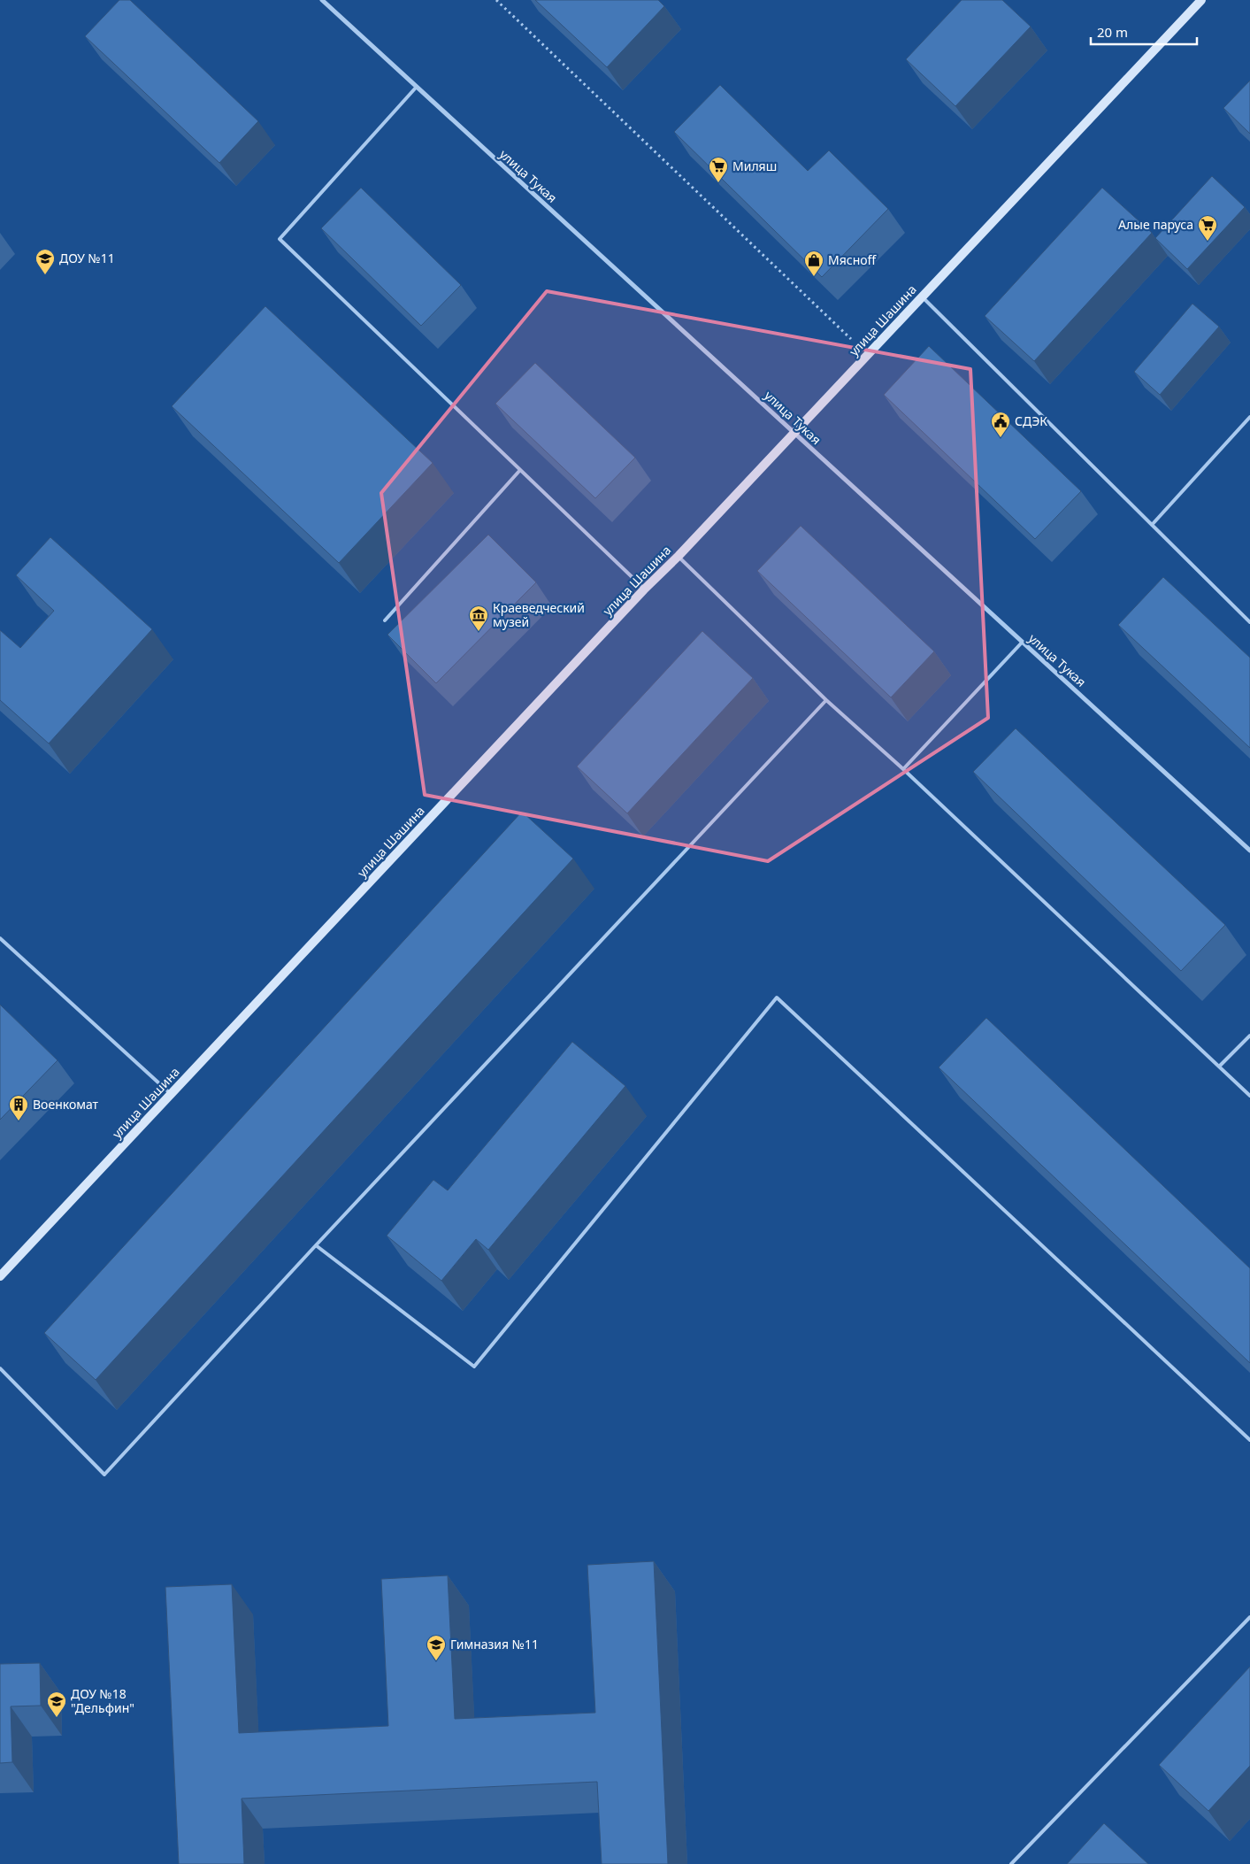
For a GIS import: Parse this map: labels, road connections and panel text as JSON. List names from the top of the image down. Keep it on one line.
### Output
{"streets":{"main road":["улица Шашина"],"street":["улица Тукая"]},"crossings":[["улица Тукая","улица Шашина"]],"places":{"supermarket":["Миляш","Алые паруса"],"school or university":["ДОУ №11","Гимназия №11","ДОУ №18 \"Дельфин\""],"shop":["Мясноff"],"public building":["СДЭК"],"museum":["Краеведческий музей"],"building":["Военкомат"]},"scale_bar":"20 m"}
